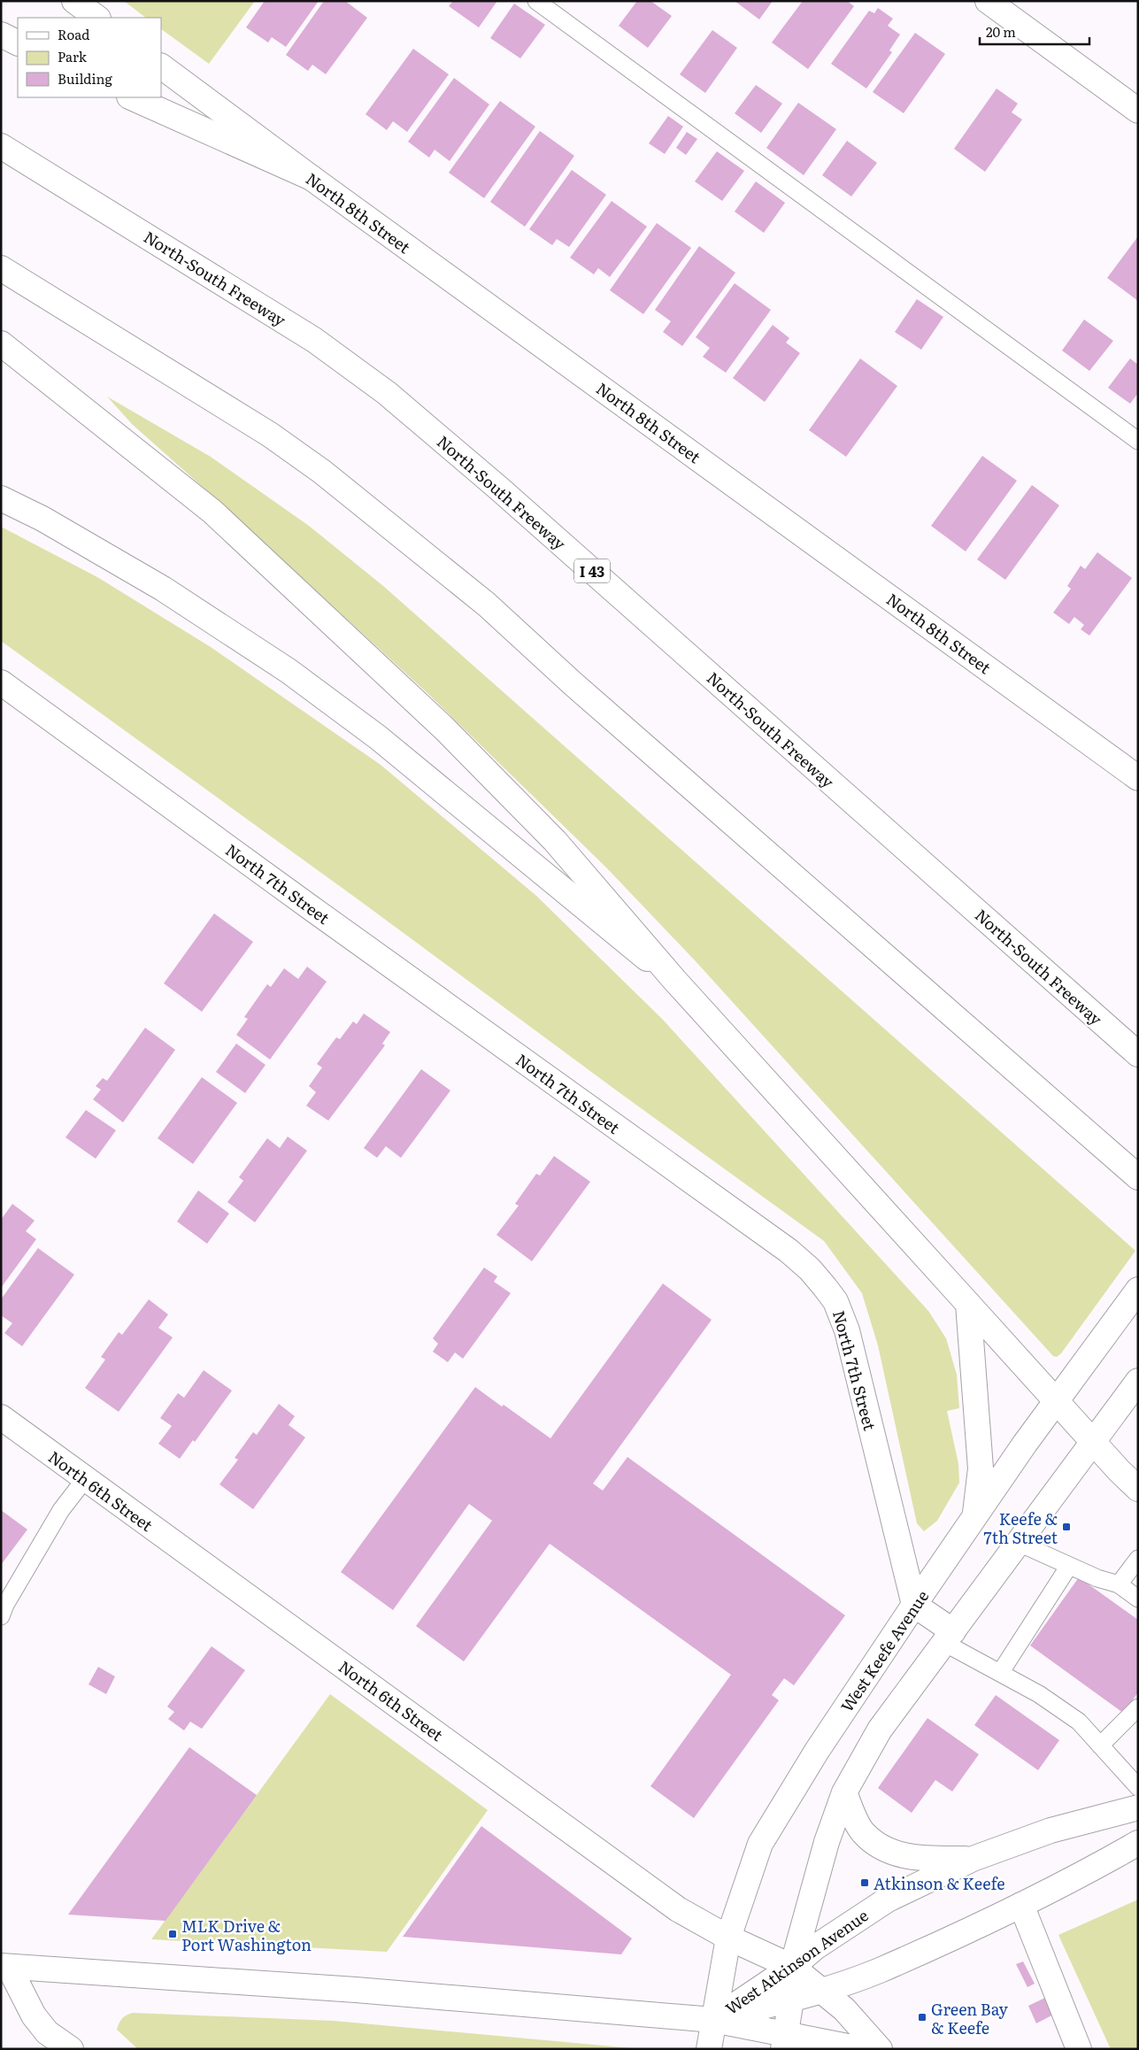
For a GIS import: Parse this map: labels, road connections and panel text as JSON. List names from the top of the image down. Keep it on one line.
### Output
{"streets":{"main road":["North 8th Street","North-South Freeway","I 43","North 7th Street","North 6th Street","West Keefe Avenue","West Atkinson Avenue"]},"crossings":[["North 7th Street","West Keefe Avenue"],["North 6th Street","West Keefe Avenue"],["North 6th Street","West Atkinson Avenue"],["West Keefe Avenue","West Atkinson Avenue"]],"places":{"transit":["Keefe & 7th Street","Atkinson & Keefe","MLK Drive & Port Washington","Green Bay & Keefe"]},"legend":["Road","Park","Building"],"scale_bar":"20 m"}
